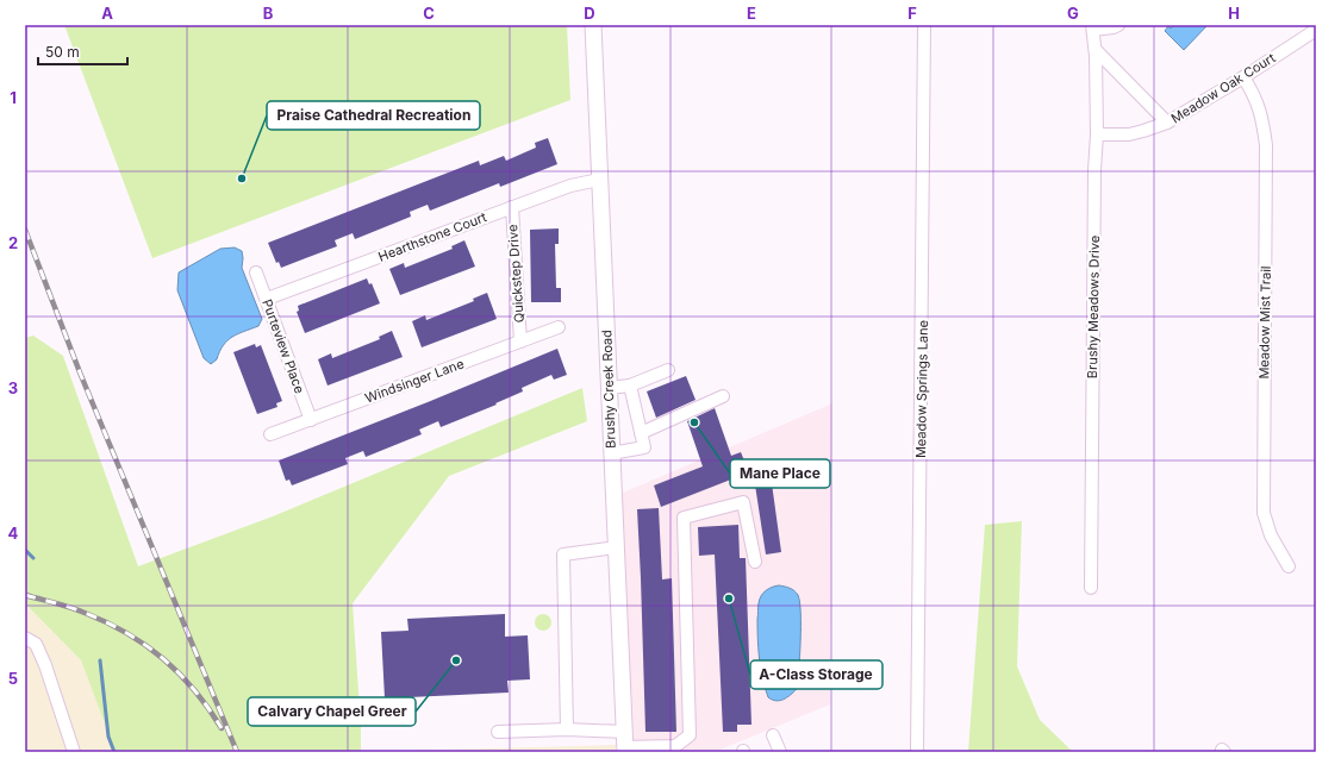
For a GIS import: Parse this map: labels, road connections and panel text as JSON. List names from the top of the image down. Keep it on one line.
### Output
{"streets":{"main road":["Brushy Creek Road"],"street":["Meadow Oak Court","Hearthstone Court","Quickstep Drive","Brushy Meadows Drive","Meadow Mist Trail","Purteview Place","Windsinger Lane","Meadow Springs Lane"]},"crossings":[["Meadow Oak Court","Brushy Meadows Drive"],["Meadow Oak Court","Meadow Mist Trail"],["Hearthstone Court","Quickstep Drive"],["Hearthstone Court","Purteview Place"],["Hearthstone Court","Brushy Creek Road"],["Quickstep Drive","Windsinger Lane"],["Purteview Place","Windsinger Lane"]],"places":["Praise Cathedral Recreation","Mane Place","A-Class Storage","Calvary Chapel Greer"],"scale_bar":"50 m","grid":{"columns":["A","B","C","D","E","F","G","H"],"rows":["1","2","3","4","5"]}}
